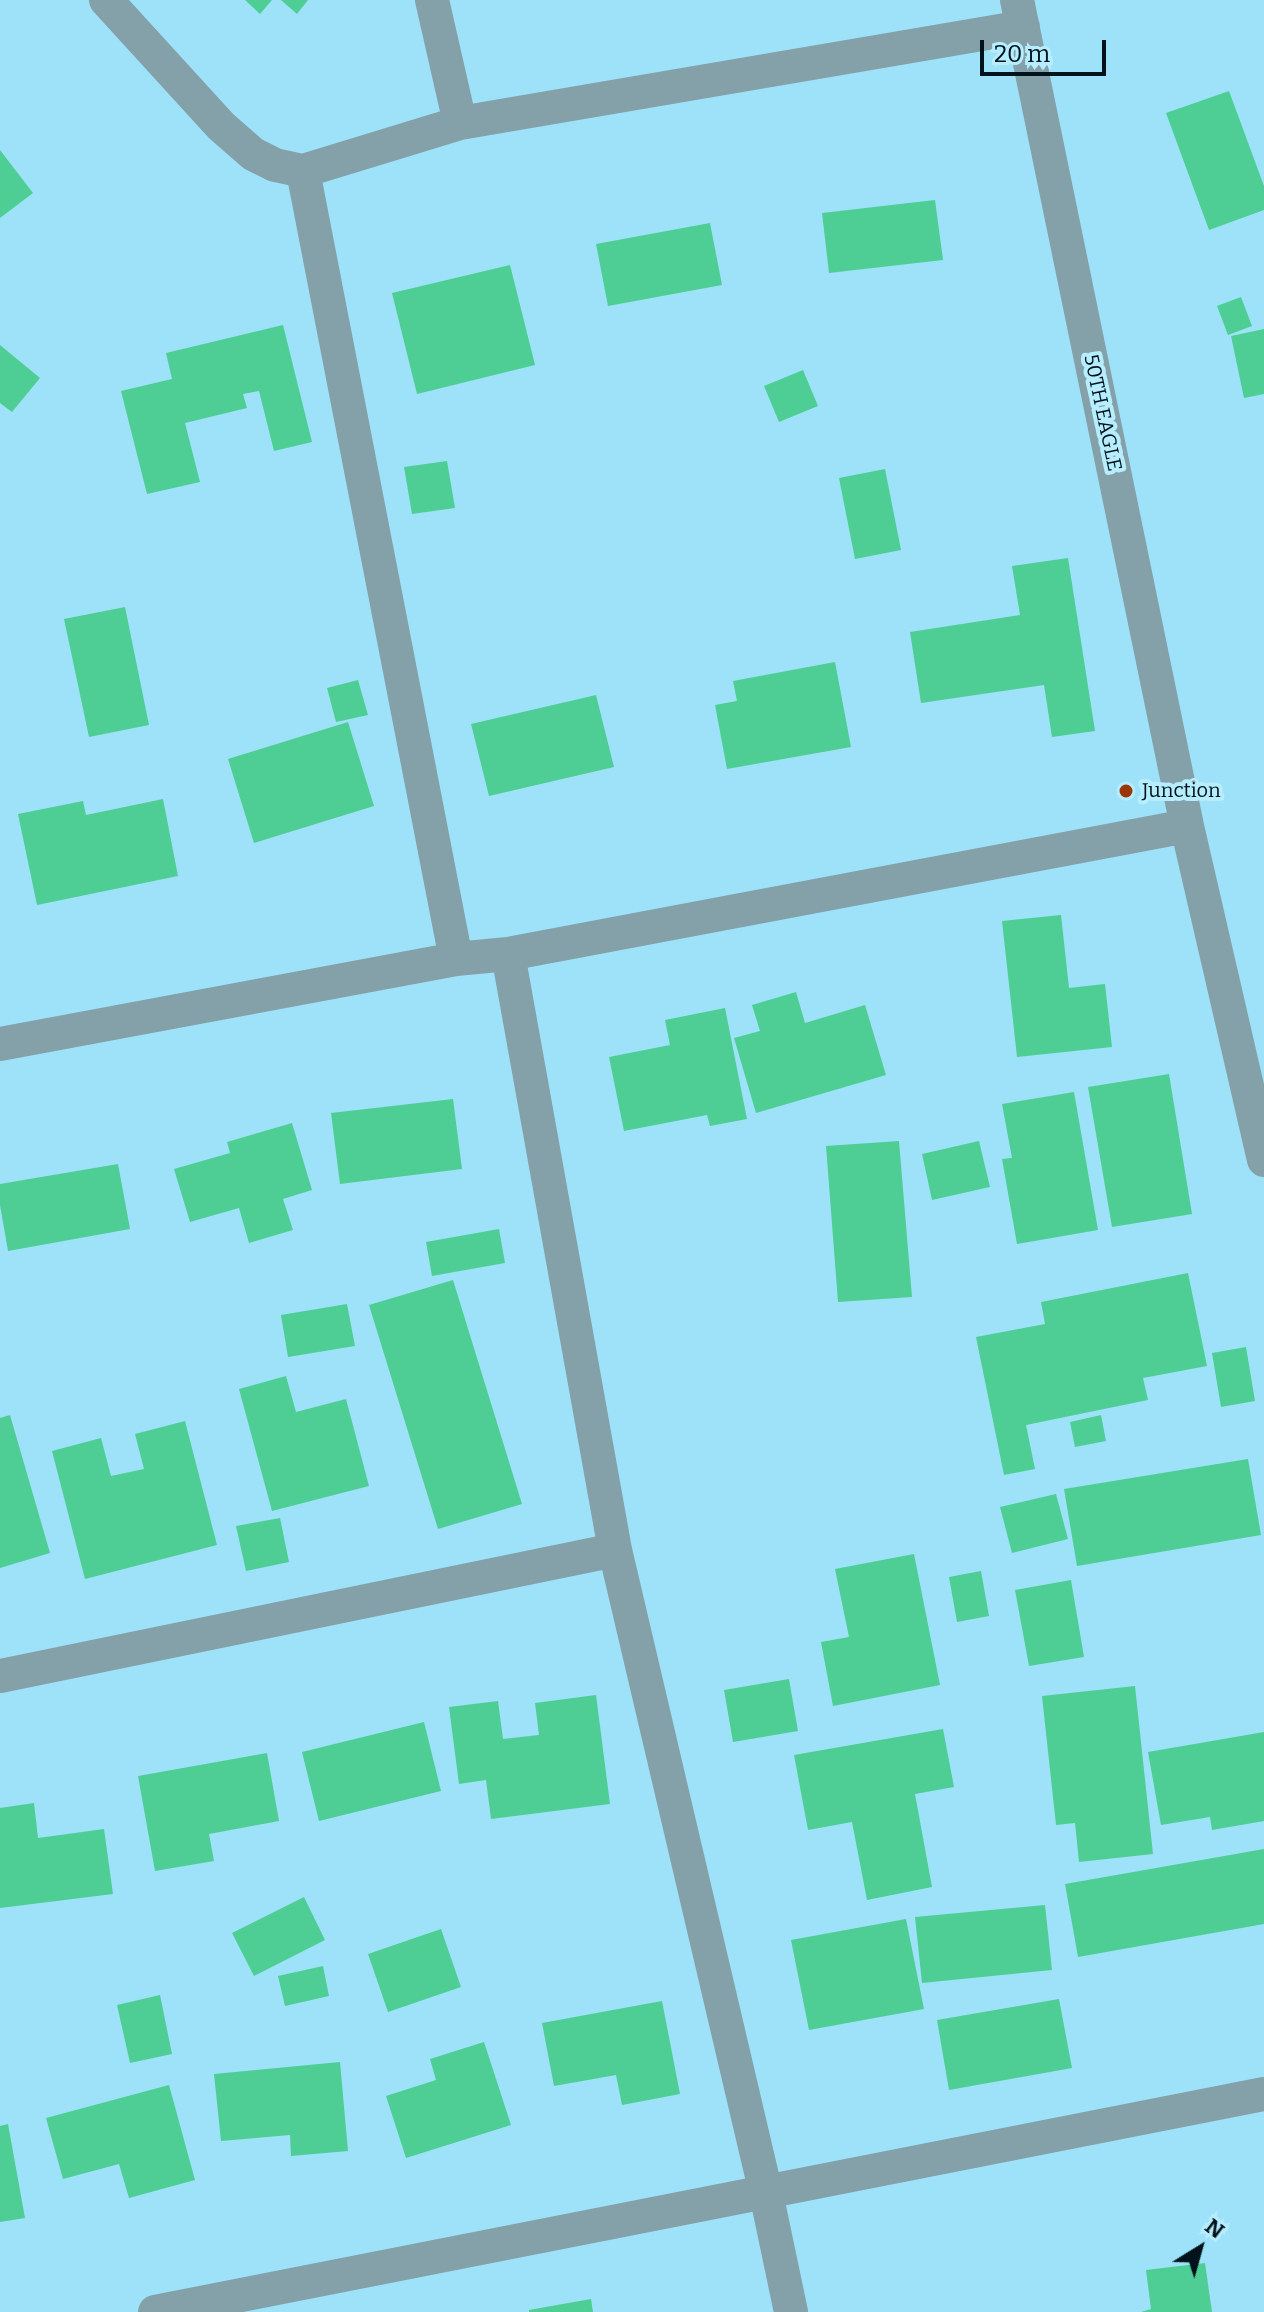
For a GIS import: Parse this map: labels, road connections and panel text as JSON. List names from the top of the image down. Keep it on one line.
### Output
{"streets":{"street":["50TH EAGLE"]},"places":["Junction"],"scale_bar":"20 m","north":"top right"}
